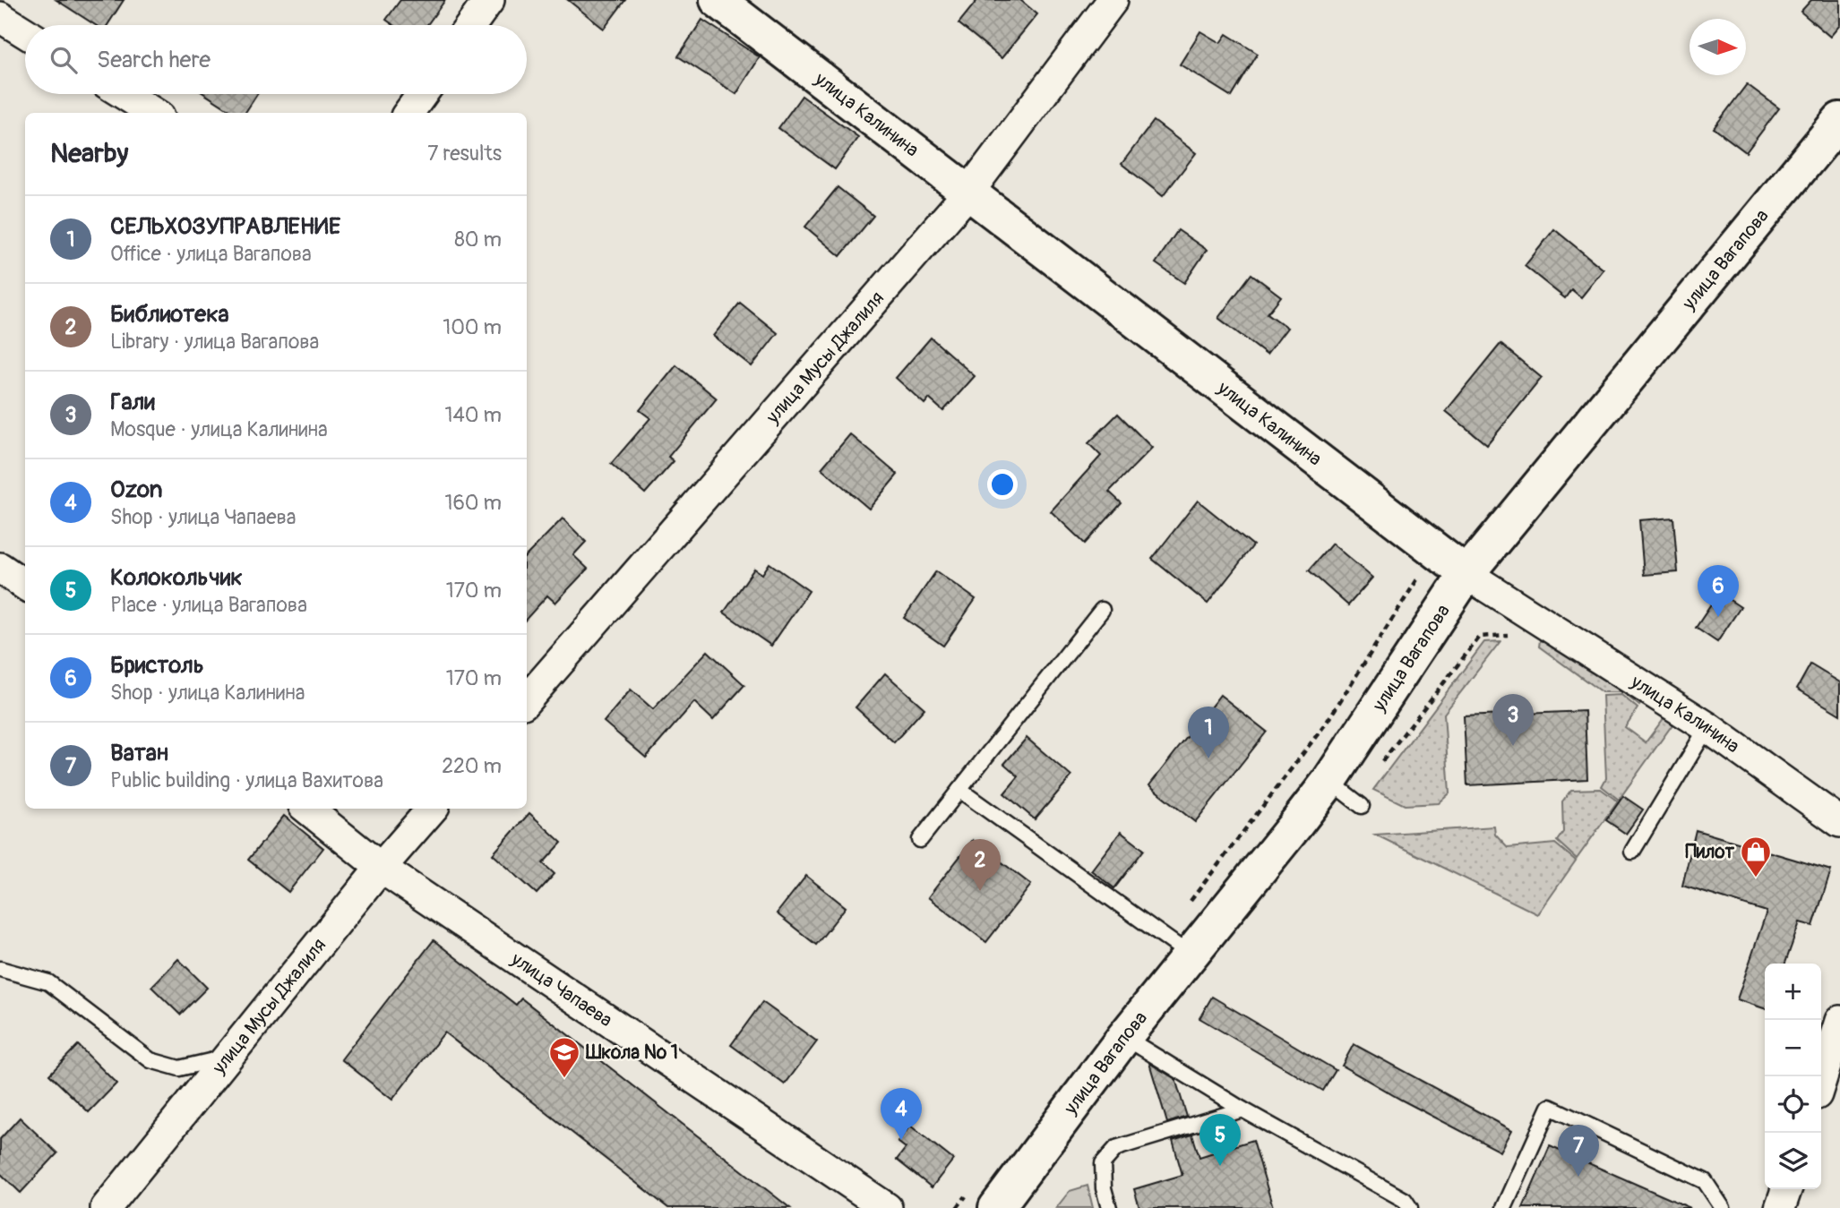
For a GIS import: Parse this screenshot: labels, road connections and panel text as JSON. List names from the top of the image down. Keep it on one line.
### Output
{"streets":{"street":["улица Калинина","улица Вагапова","улица Мусы Джалиля","улица Чапаева"]},"crossings":[["улица Калинина","улица Вагапова"],["улица Калинина","улица Мусы Джалиля"],["улица Мусы Джалиля","улица Чапаева"]],"places":{"shop":["Пилот"],"school or university":["Школа № 1"]},"north":"right","page":{"search":"Search here","heading":["Nearby","7 results"],"list":[{"mark":"1","name":"СЕЛЬХОЗУПРАВЛЕНИЕ","note":"Office · улица Вагапова","value":"80 m"},{"mark":"2","name":"Библиотека","note":"Library · улица Вагапова","value":"100 m"},{"mark":"3","name":"Гали","note":"Mosque · улица Калинина","value":"140 m"},{"mark":"4","name":"Ozon","note":"Shop · улица Чапаева","value":"160 m"},{"mark":"5","name":"Колокольчик","note":"Place · улица Вагапова","value":"170 m"},{"mark":"6","name":"Бристоль","note":"Shop · улица Калинина","value":"170 m"},{"mark":"7","name":"Ватан","note":"Public building · улица Вахитова","value":"220 m"}],"pins":["6","3","1","2","4","5","7"],"map_buttons":["+","−"]}}
